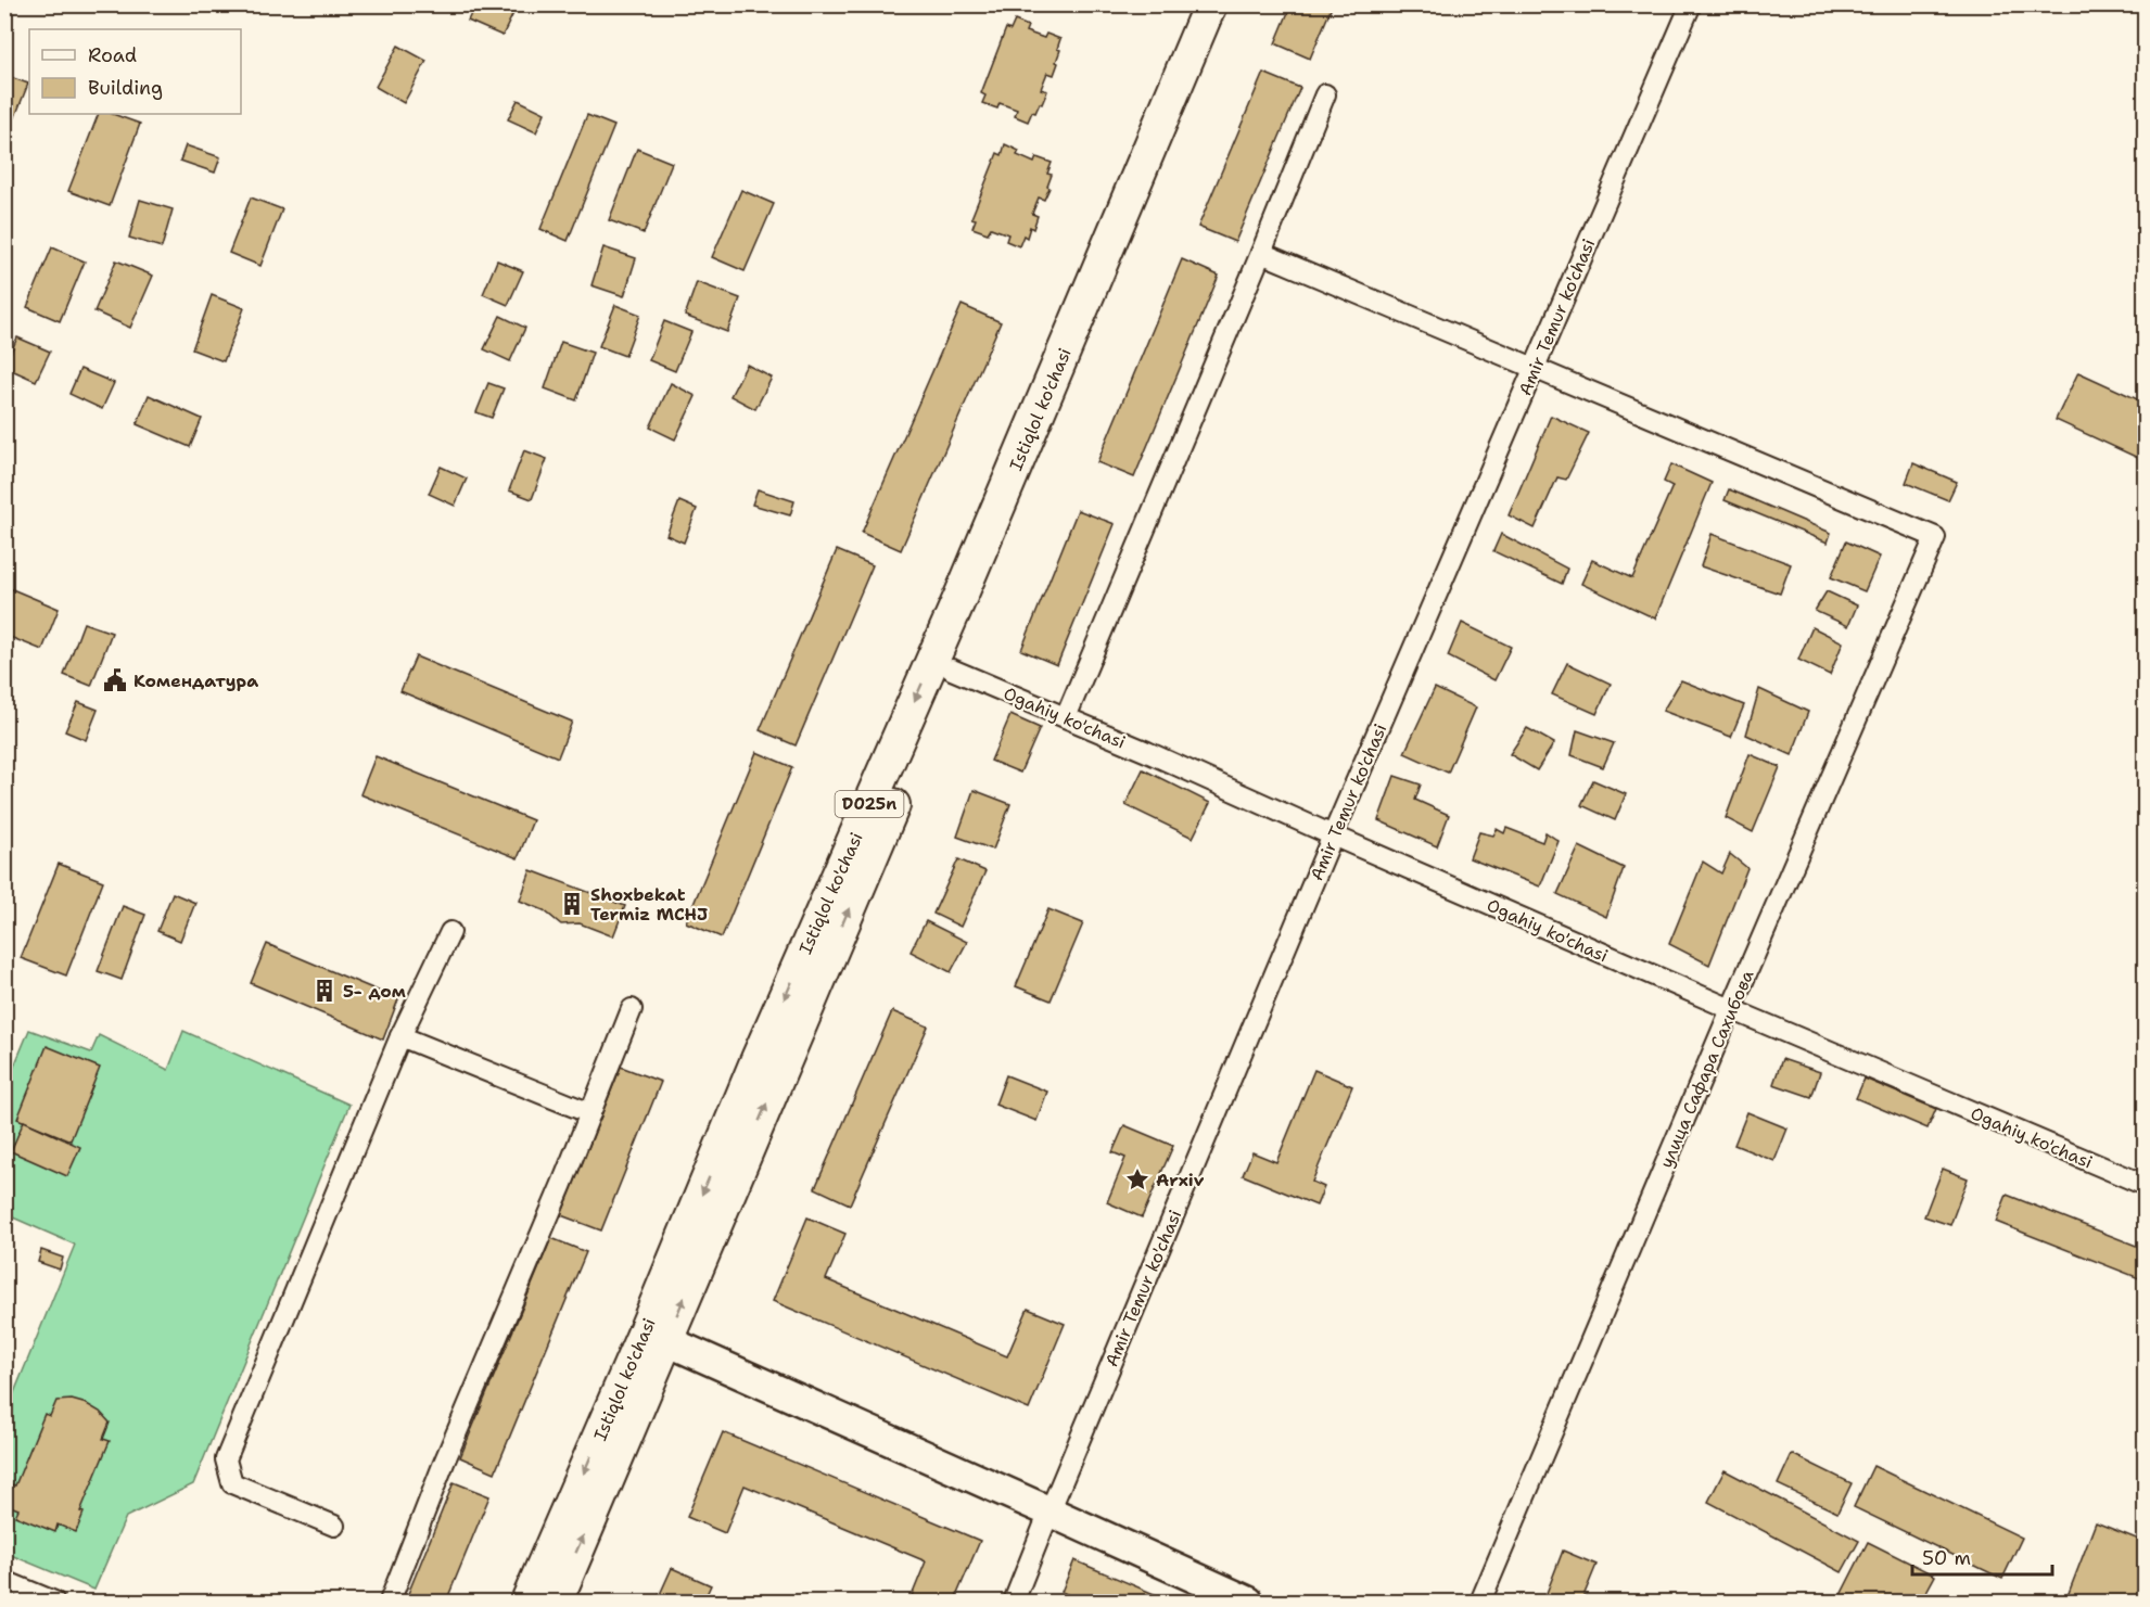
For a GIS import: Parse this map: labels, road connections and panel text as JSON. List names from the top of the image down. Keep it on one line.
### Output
{"streets":{"main road":["Istiqlol ko'chasi","D025n"],"street":["Amir Temur ko'chasi","Ogahiy ko'chasi","улица Сафара Сахибова"]},"crossings":[["Amir Temur ko'chasi","Ogahiy ko'chasi"],["Amir Temur ko'chasi","улица Сафара Сахибова"],["Istiqlol ko'chasi","Ogahiy ko'chasi"],["Ogahiy ko'chasi","улица Сафара Сахибова"]],"places":{"public building":["Комендатура"],"building":["Shoxbekat Termiz MCHJ","5- дом"],"place":["Arxiv"]},"legend":["Road","Building"],"scale_bar":"50 m"}
